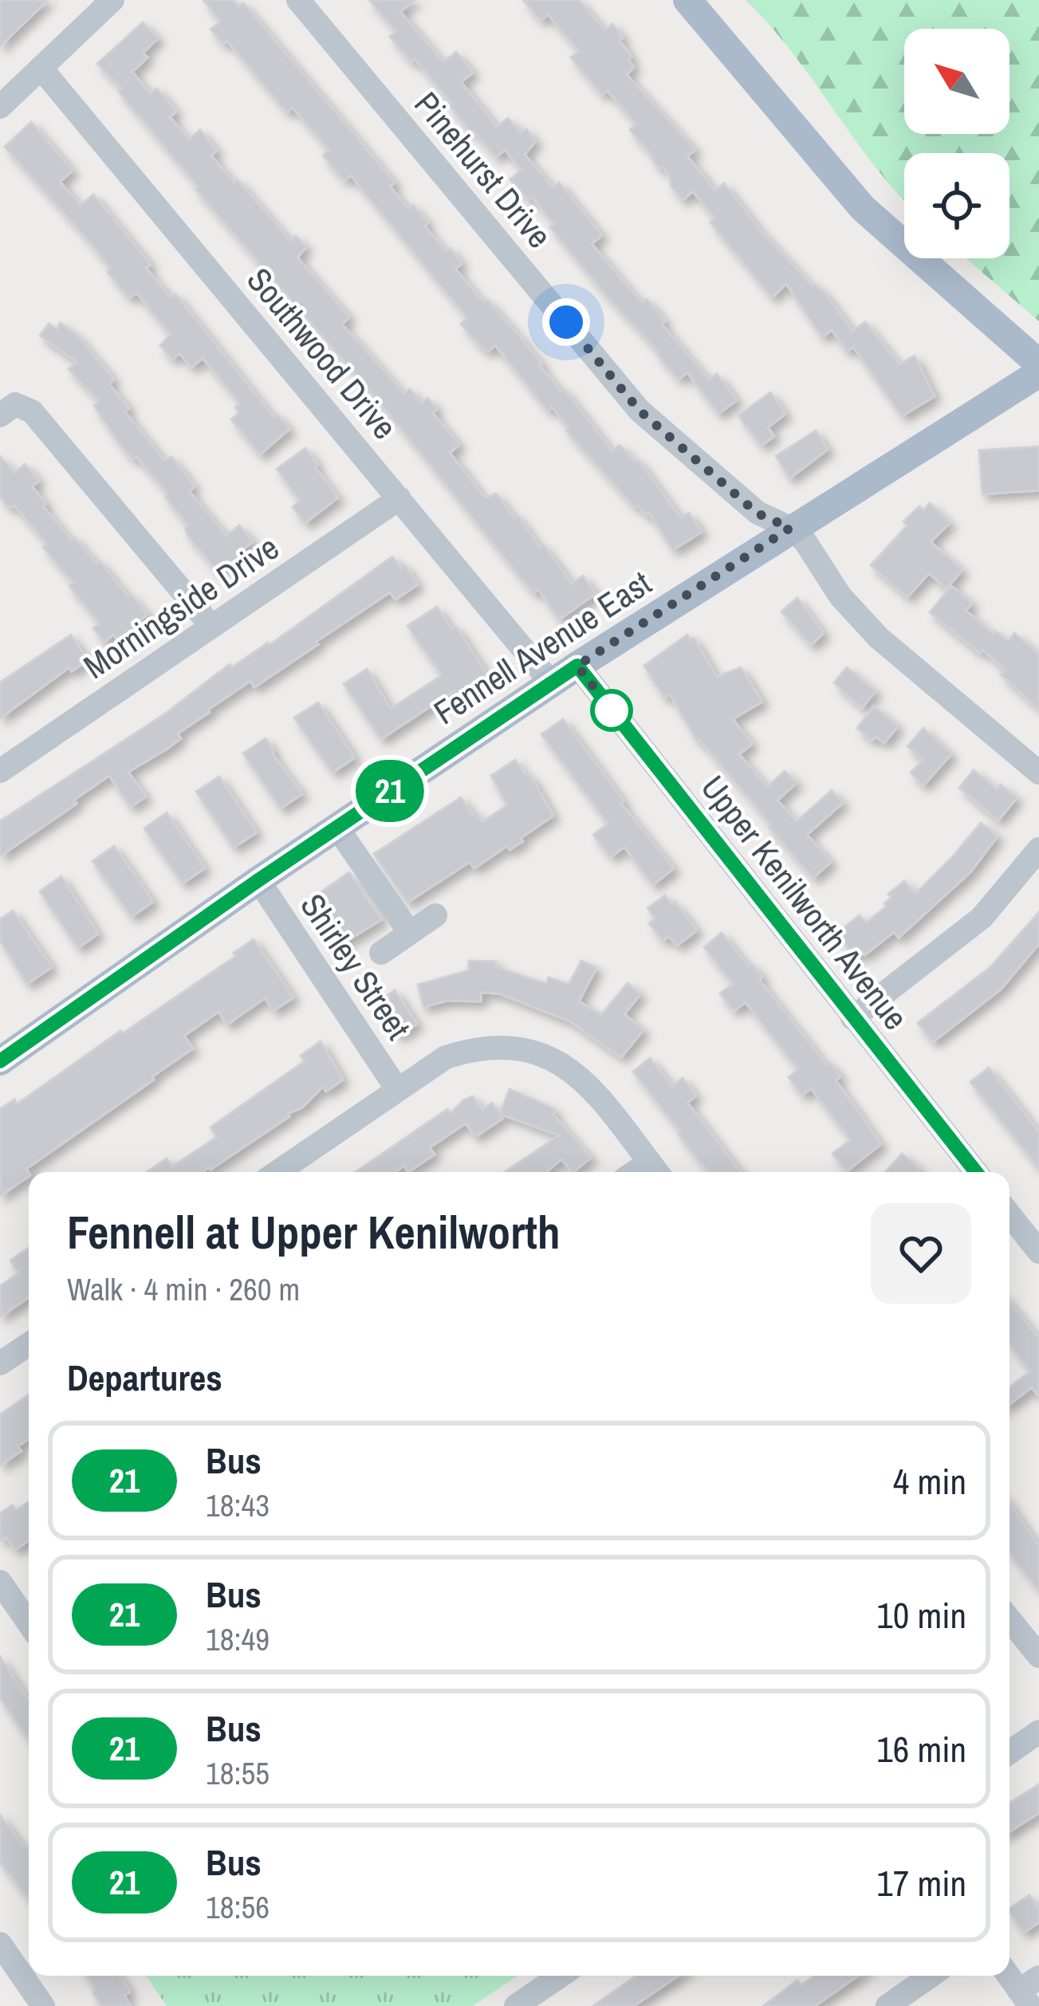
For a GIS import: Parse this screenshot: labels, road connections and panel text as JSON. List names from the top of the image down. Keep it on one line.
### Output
{"streets":{"main road":["Fennell Avenue East"],"street":["Pinehurst Drive","Southwood Drive","Morningside Drive","Upper Kenilworth Avenue","Shirley Street"]},"crossings":[["Pinehurst Drive","Fennell Avenue East"],["Southwood Drive","Morningside Drive"],["Southwood Drive","Fennell Avenue East"],["Fennell Avenue East","Upper Kenilworth Avenue"],["Fennell Avenue East","Shirley Street"]],"lines":["bus line 21"],"north":"top left","page":{"on_map":"21","heading":[["Fennell at Upper Kenilworth","Walk · 4 min · 260 m"],"Departures"],"list":[{"mark":"21","name":"Bus","note":"18:43","value":"4 min"},{"mark":"21","name":"Bus","note":"18:49","value":"10 min"},{"mark":"21","name":"Bus","note":"18:55","value":"16 min"},{"mark":"21","name":"Bus","note":"18:56","value":"17 min"}]}}
